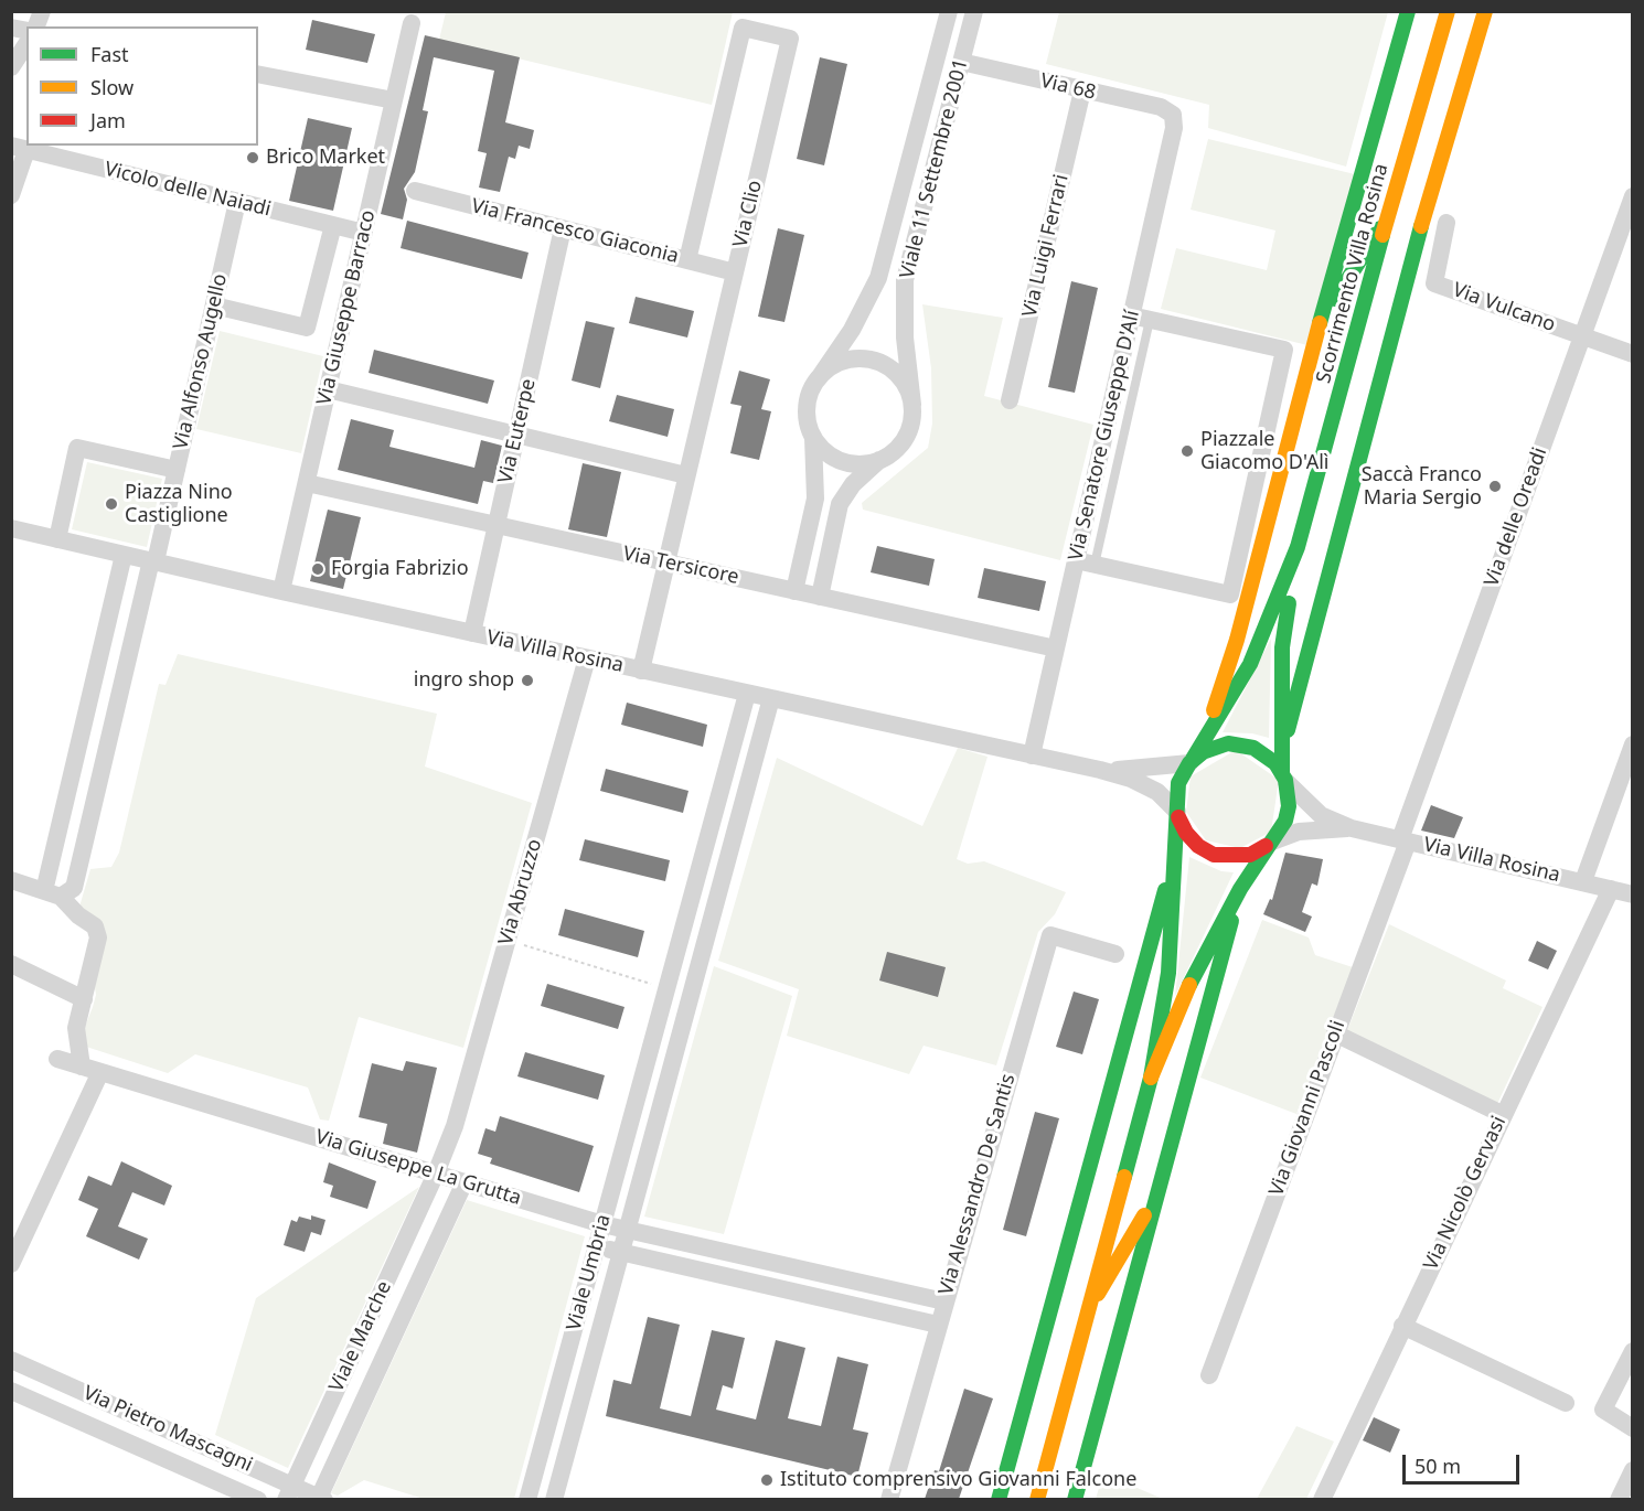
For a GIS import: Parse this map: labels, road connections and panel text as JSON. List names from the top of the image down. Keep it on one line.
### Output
{"streets":{"street":["Via 68","Viale 11 Settembre 2001","Vicolo delle Naiadi","Via Clio","Via Francesco Giaconia","Via Luigi Ferrari","Scorrimento Villa Rosina","Via Giuseppe Barraco","Via Vulcano","Via Alfonso Augello","Via Euterpe","Via Senatore Giuseppe D'Alí","Via delle Oreadi","Via Tersicore","Via Villa Rosina","Via Abruzzo","Via Giovanni Pascoli","Via Giuseppe La Grutta","Via Alessandro De Santis","Via Nicolò Gervasi","Viale Umbria","Viale Marche","Via Pietro Mascagni"]},"crossings":[["Via 68","Viale 11 Settembre 2001"],["Via 68","Via Luigi Ferrari"],["Via 68","Via Senatore Giuseppe D'Alí"],["Vicolo delle Naiadi","Via Giuseppe Barraco"],["Vicolo delle Naiadi","Via Alfonso Augello"],["Via Clio","Via Francesco Giaconia"],["Via Clio","Via Tersicore"],["Via Clio","Via Villa Rosina"],["Via Francesco Giaconia","Via Euterpe"],["Scorrimento Villa Rosina","Via Villa Rosina"],["Via Giuseppe Barraco","Via Tersicore"],["Via Giuseppe Barraco","Via Villa Rosina"],["Via Vulcano","Via delle Oreadi"],["Via Alfonso Augello","Via Villa Rosina"],["Via Euterpe","Via Tersicore"],["Via Euterpe","Via Villa Rosina"],["Via Senatore Giuseppe D'Alí","Via Tersicore"],["Via Senatore Giuseppe D'Alí","Via Villa Rosina"],["Via delle Oreadi","Via Villa Rosina"],["Via delle Oreadi","Via Giovanni Pascoli"],["Via Villa Rosina","Via Abruzzo"],["Via Villa Rosina","Via Giovanni Pascoli"],["Via Villa Rosina","Via Nicolò Gervasi"],["Via Villa Rosina","Viale Umbria"],["Via Abruzzo","Via Giuseppe La Grutta"],["Via Abruzzo","Viale Marche"],["Via Giuseppe La Grutta","Via Alessandro De Santis"],["Via Giuseppe La Grutta","Viale Umbria"],["Via Giuseppe La Grutta","Viale Marche"],["Viale Marche","Via Pietro Mascagni"]],"places":["Brico Market","Piazzale Giacomo D'Alì","Saccà Franco Maria Sergio","Piazza Nino Castiglione","Forgia Fabrizio","ingro shop","Istituto comprensivo Giovanni Falcone"],"legend":["Fast","Slow","Jam"],"scale_bar":"50 m"}
